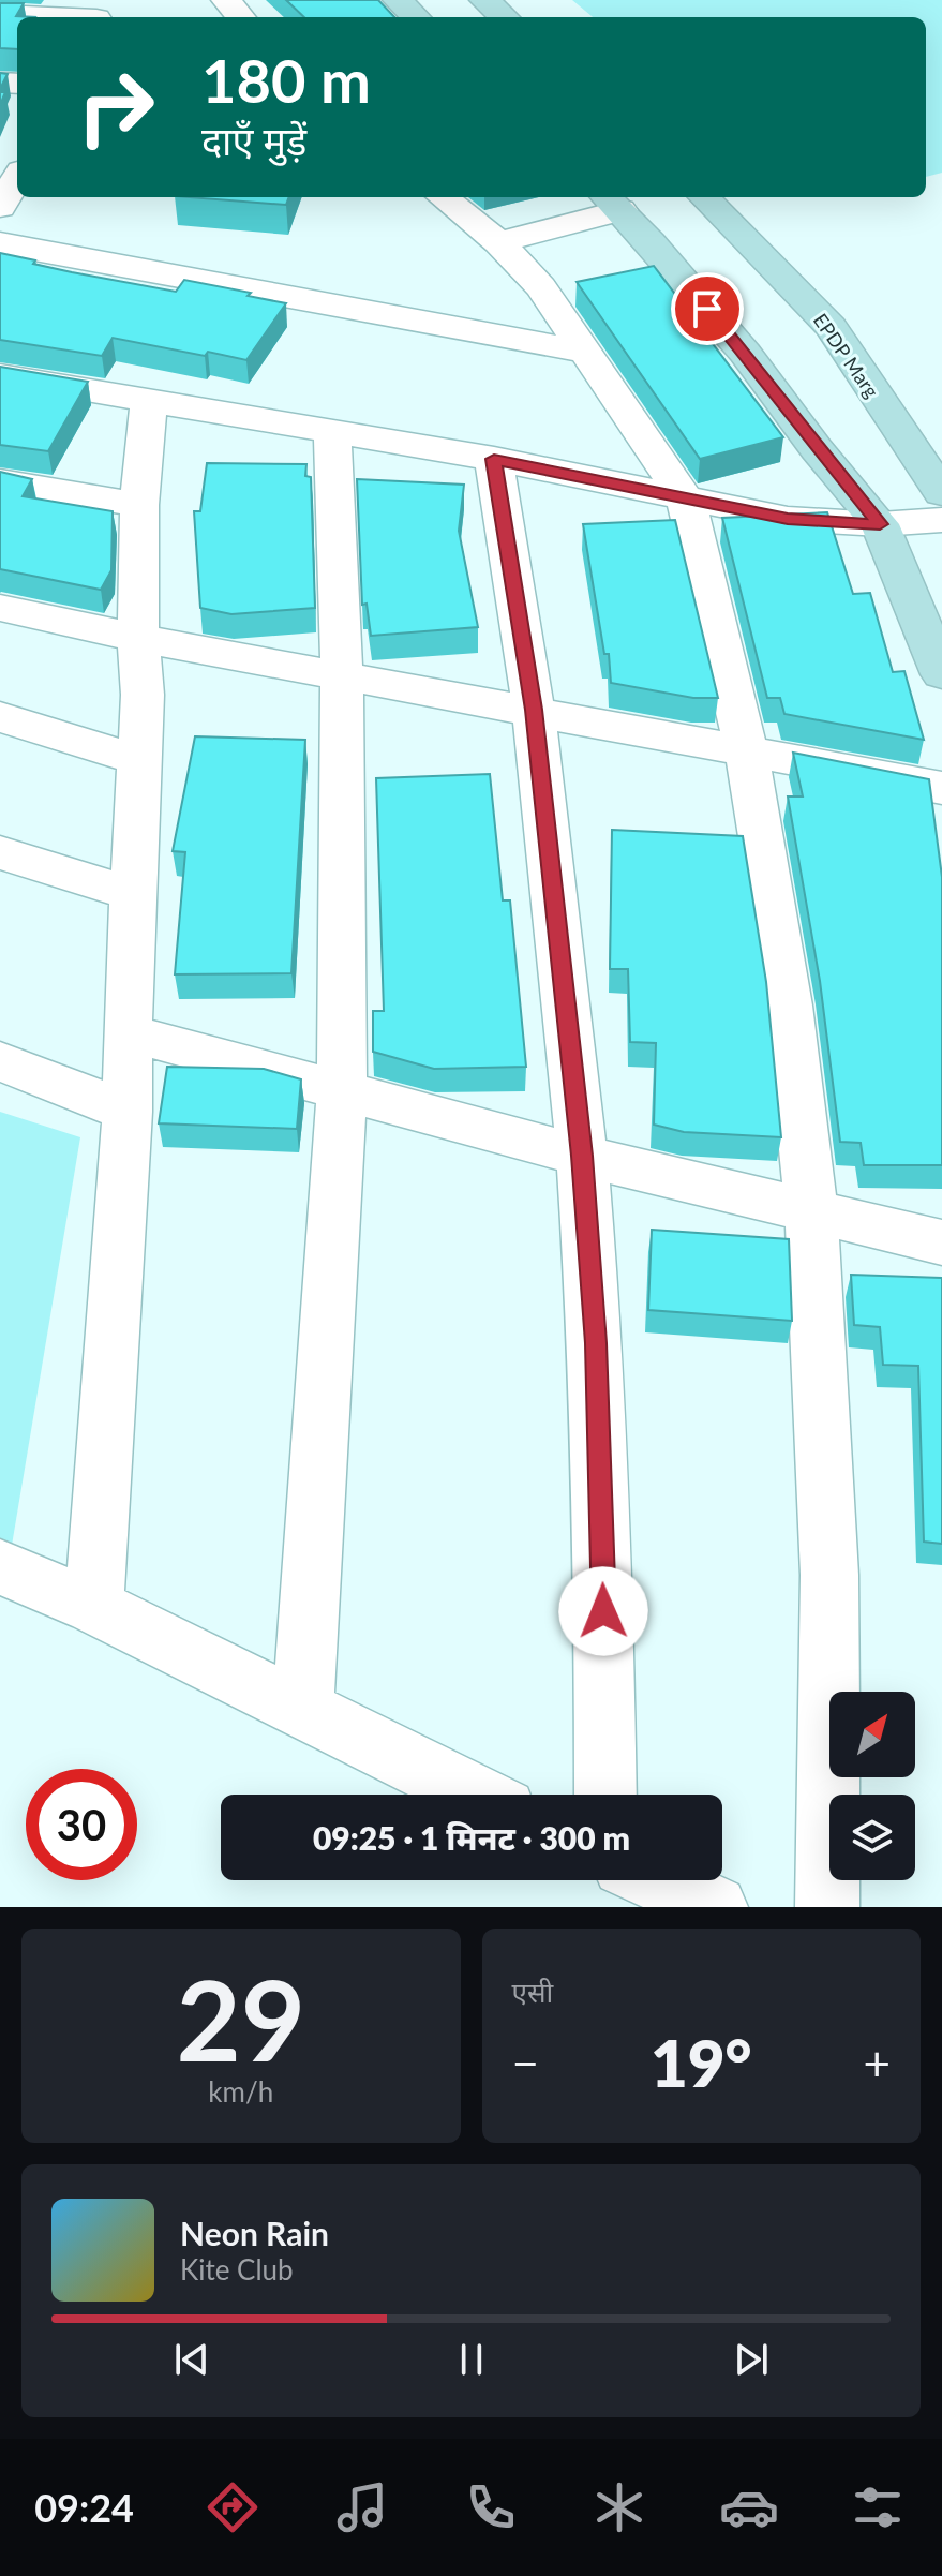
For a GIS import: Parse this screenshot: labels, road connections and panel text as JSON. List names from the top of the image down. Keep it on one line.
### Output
{"streets":{"main road":["EPDP Marg"]},"north":"top right","page":{"turn":["180 m","दाएँ मुड़ें"],"limit":"30","trip":"09:25 · 1 मिनट · 300 m","tile":[["29","km/h"],"एसी"],"heat":["−","19°","+"],"song":["Neon Rain","Kite Club"],"tabs":"09:24"}}
